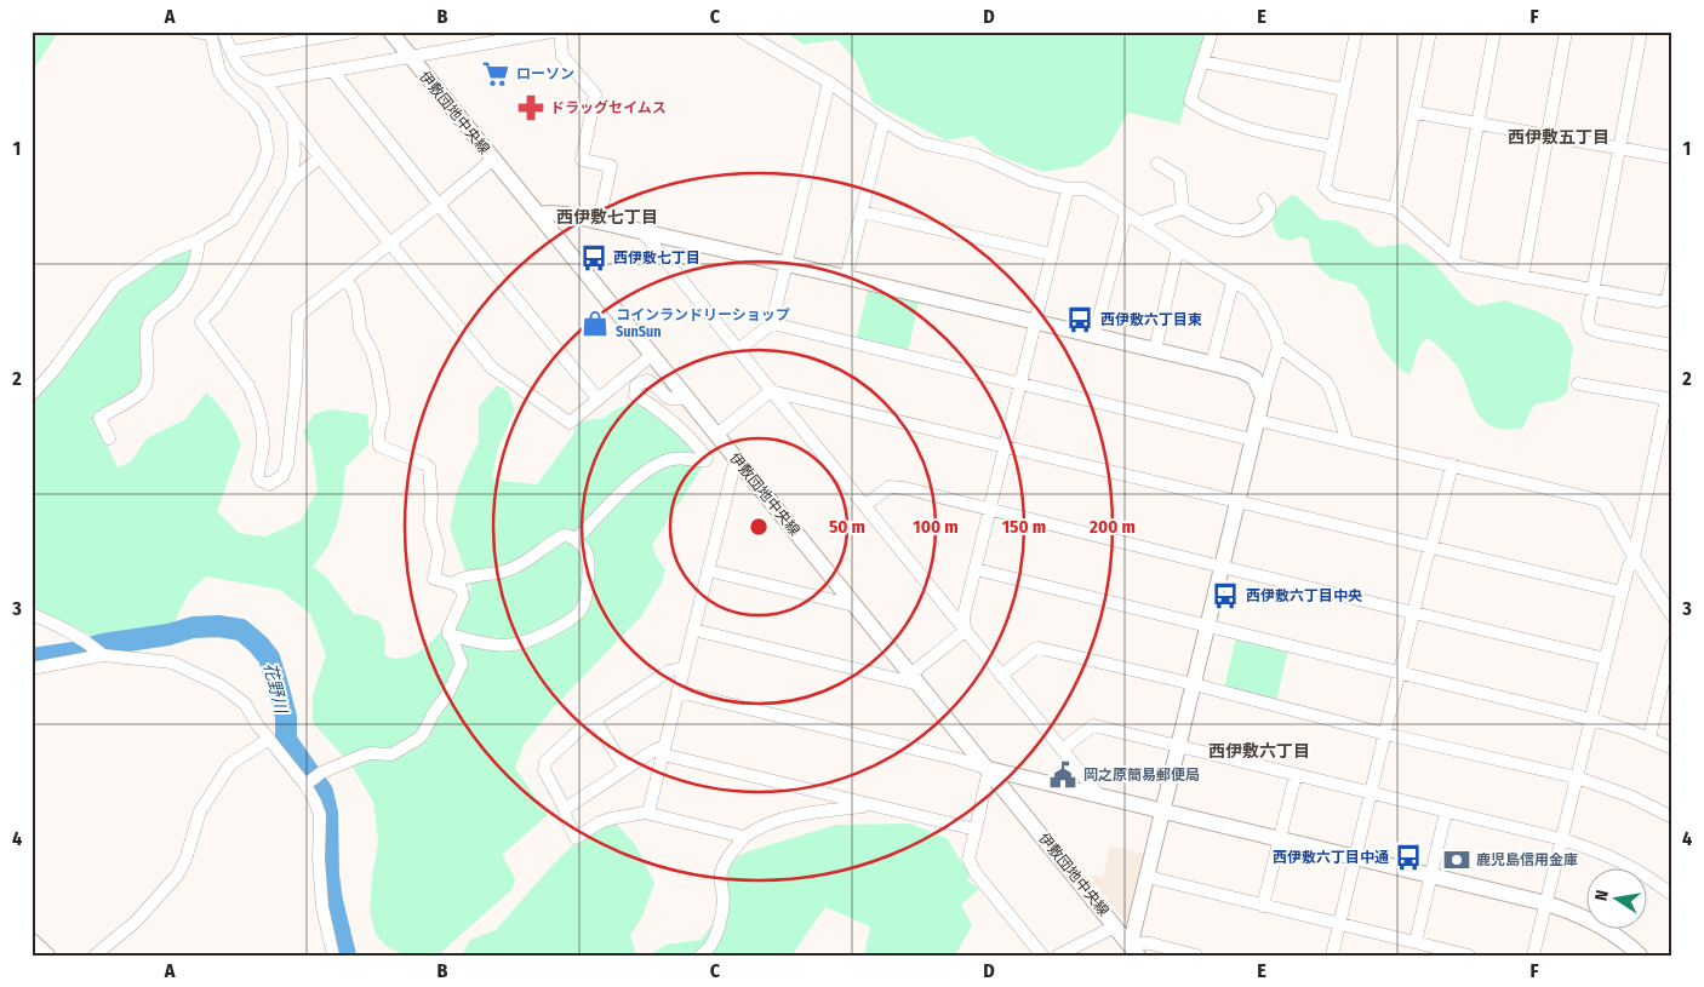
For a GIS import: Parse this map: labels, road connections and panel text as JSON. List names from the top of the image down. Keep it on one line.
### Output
{"streets":{"street":["伊敷団地中央線"]},"districts":["西伊敷五丁目","西伊敷七丁目","西伊敷六丁目"],"water":["花野川"],"places":{"supermarket":["ローソン"],"pharmacy":["ドラッグセイムス"],"bus stop":["西伊敷七丁目","西伊敷六丁目東","西伊敷六丁目中央","西伊敷六丁目中通"],"shop":["コインランドリーショップ SunSun"],"public building":["岡之原簡易郵便局"],"bank":["鹿児島信用金庫"]},"north":"left","grid":{"columns":["A","B","C","D","E","F"],"rows":["1","2","3","4"]},"rings":["50 m","100 m","150 m","200 m"]}
